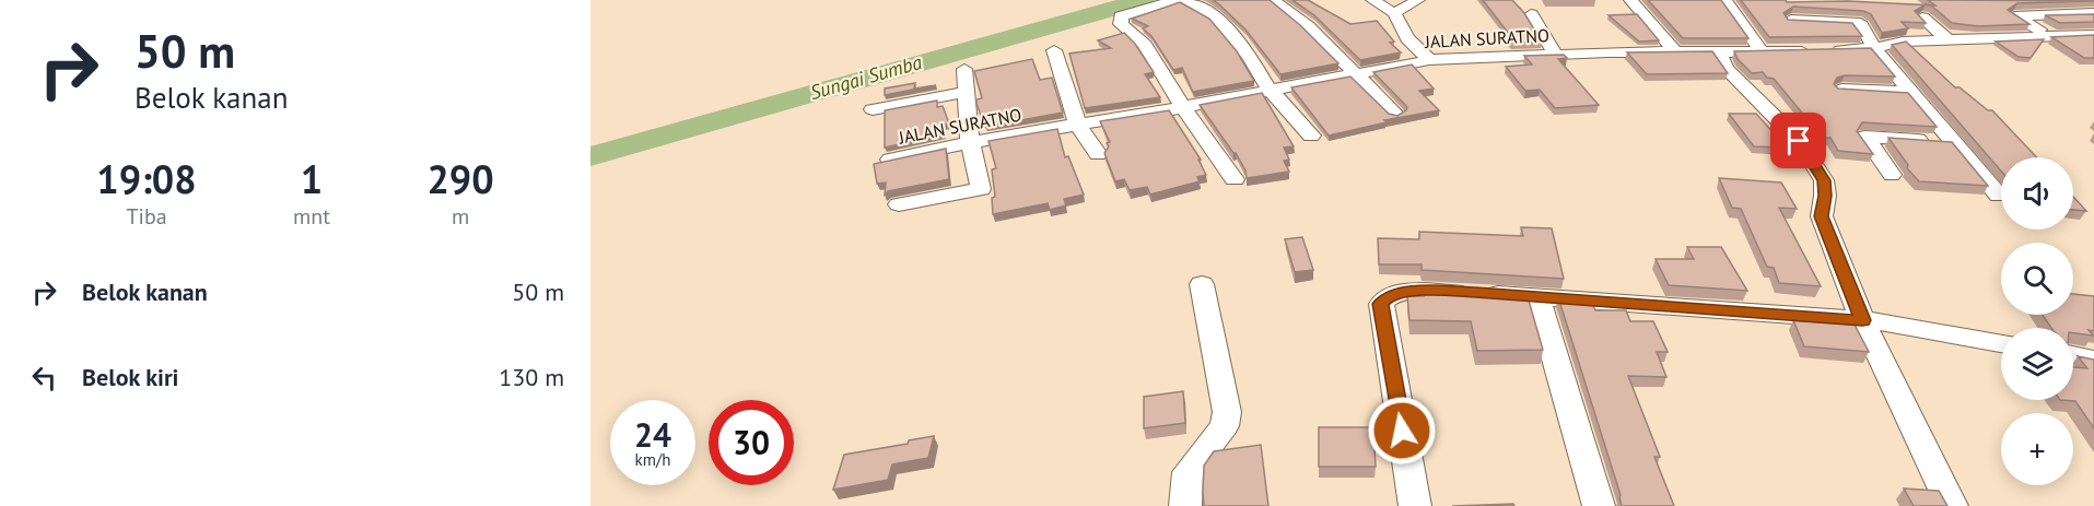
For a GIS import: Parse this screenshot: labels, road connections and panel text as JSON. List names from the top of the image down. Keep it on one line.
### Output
{"streets":{"street":["JALAN SURATNO"]},"water":["Sungai Sumba"],"page":{"turn":["50 m","Belok kanan"],"eta":["19:08","Tiba","1","mnt","290","m"],"map_buttons":"+","list":[{"name":"Belok kanan","value":"50 m"},{"name":"Belok kiri","value":"130 m"}],"speed":"24 km/h","limit":"30"}}
